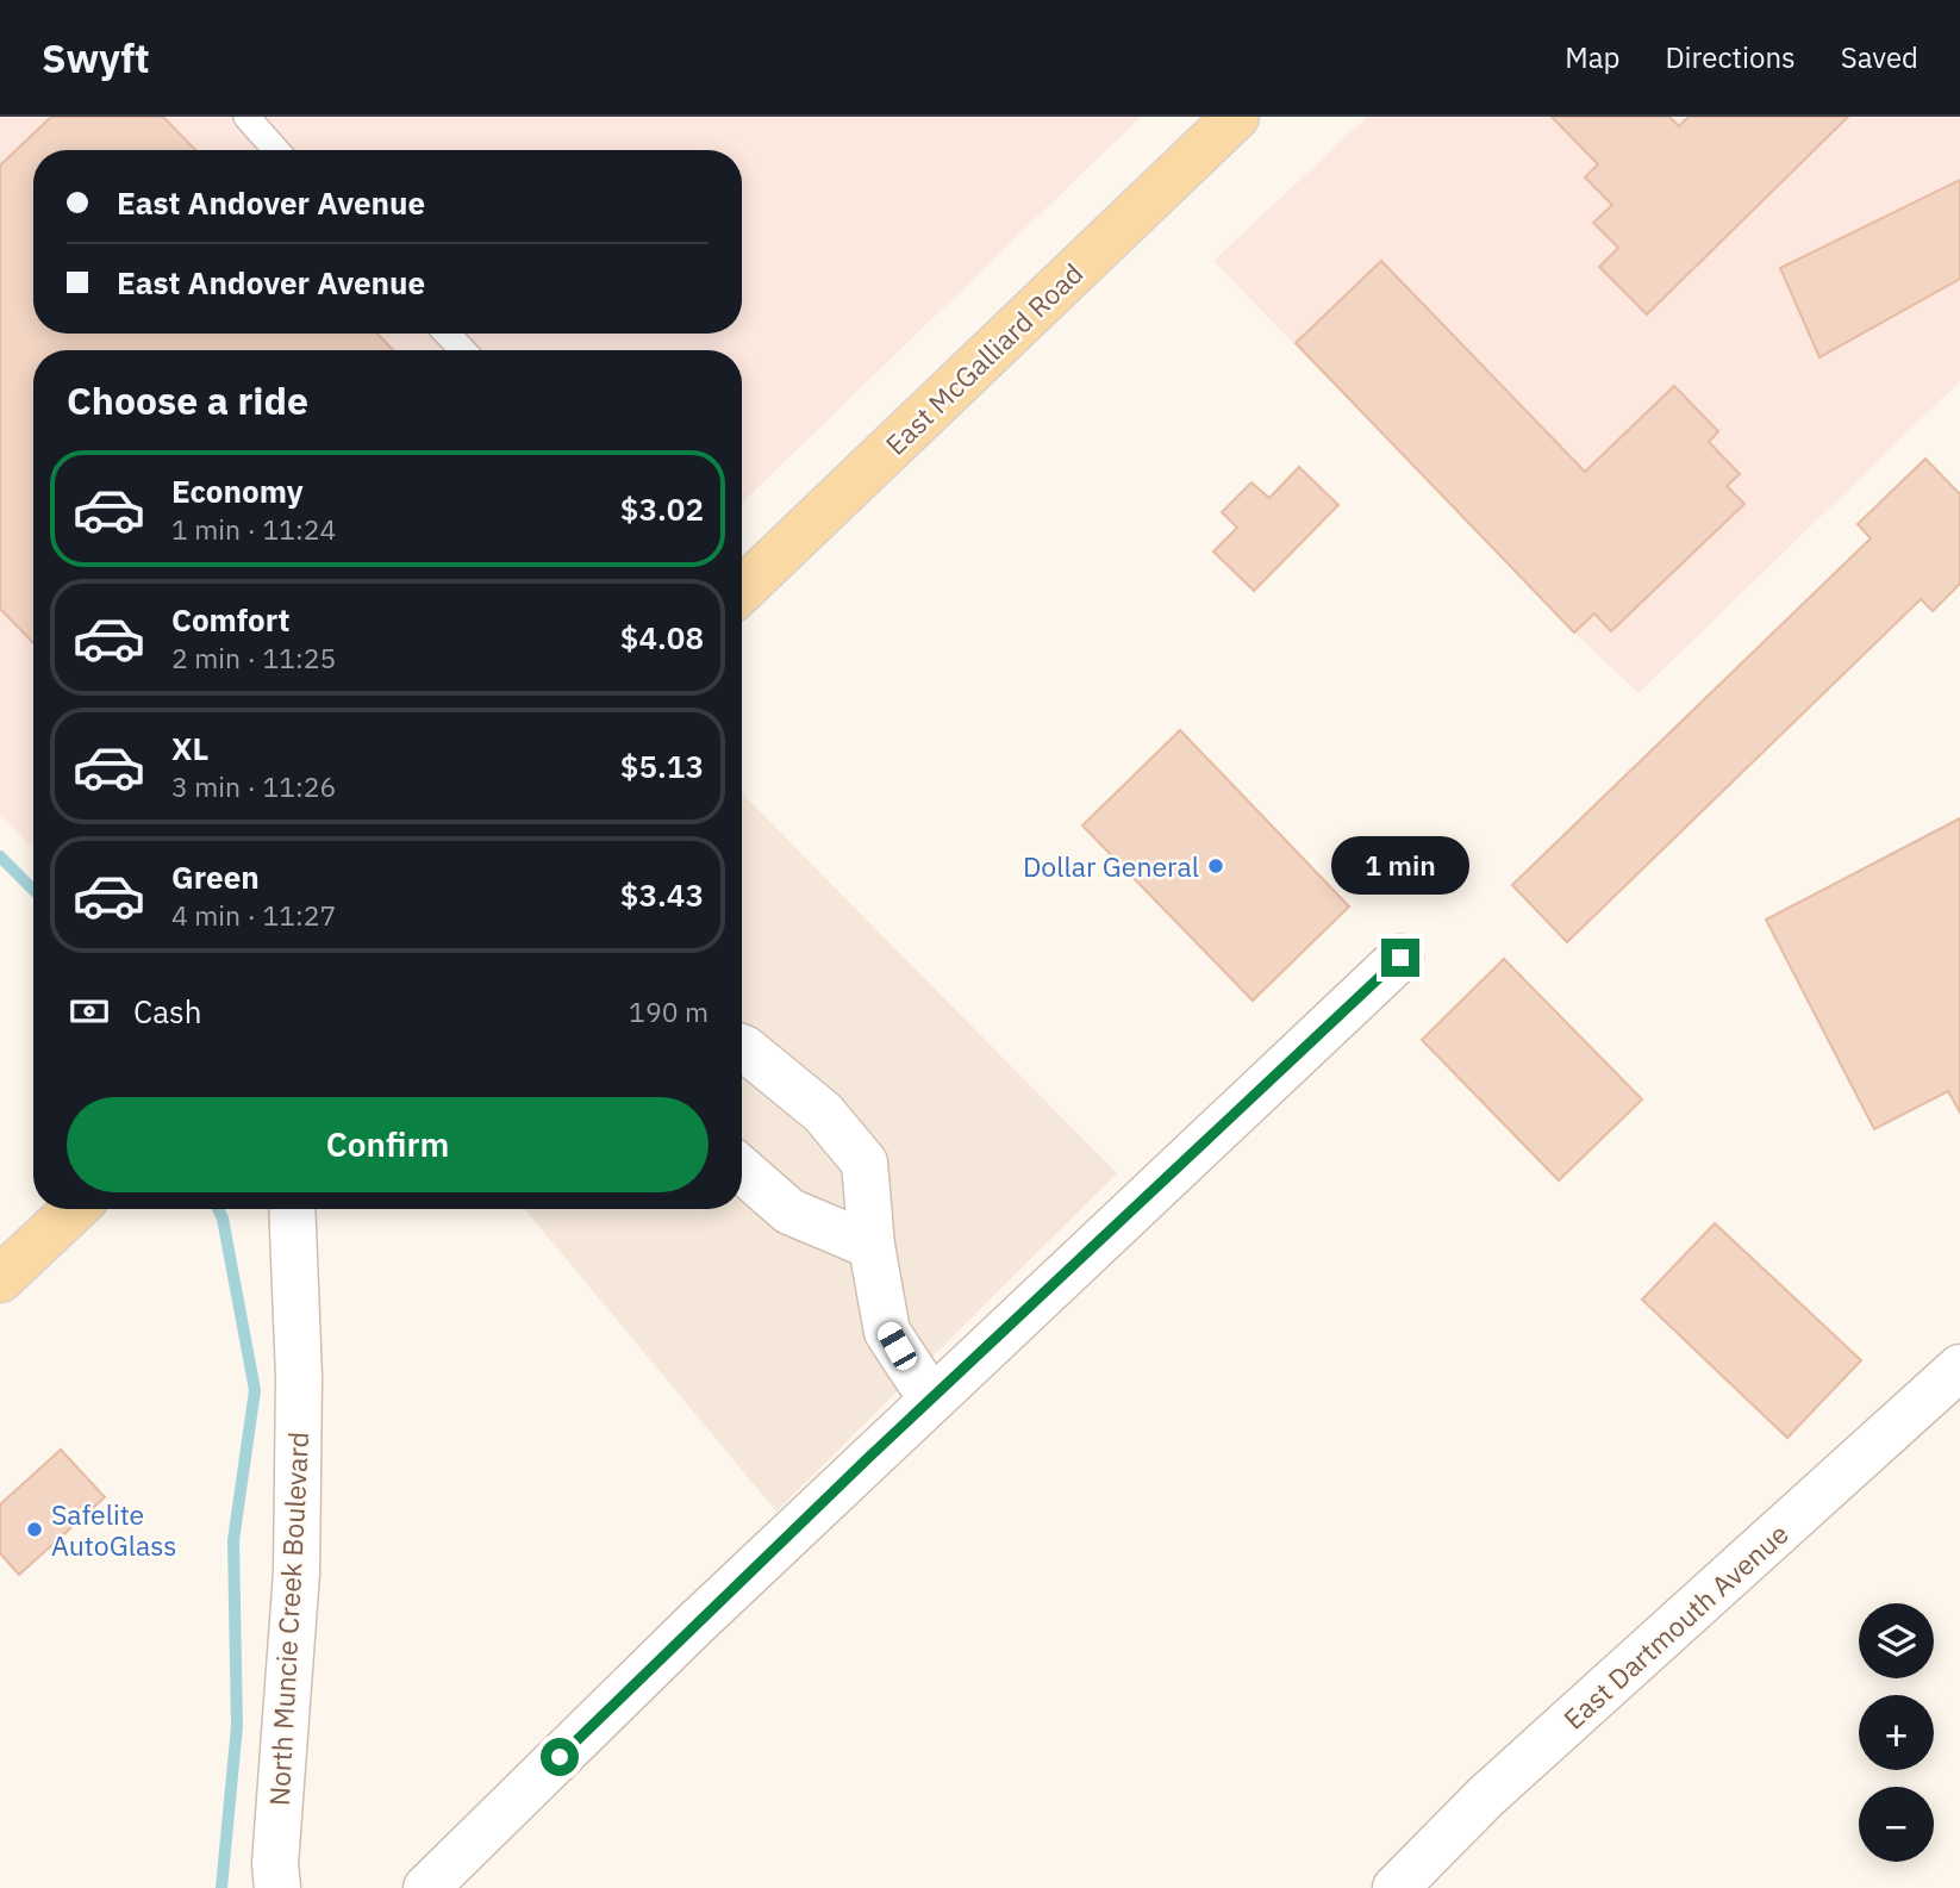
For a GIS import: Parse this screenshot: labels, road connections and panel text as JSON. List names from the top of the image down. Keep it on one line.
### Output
{"streets":{"main road":["East McGalliard Road"],"street":["North Muncie Creek Boulevard","East Dartmouth Avenue"]},"places":["Dollar General","Safelite AutoGlass"],"page":{"header":"Swyft","nav":["Map","Directions","Saved"],"banner":["East Andover Avenue","East Andover Avenue"],"heading":"Choose a ride","list":[{"name":"Economy","note":"1 min · 11:24","value":"$3.02"},{"name":"Comfort","note":"2 min · 11:25","value":"$4.08"},{"name":"XL","note":"3 min · 11:26","value":"$5.13"},{"name":"Green","note":"4 min · 11:27","value":"$3.43"}],"bubble":"1 min","pay":["Cash","190 m"],"buttons":"Confirm","map_buttons":["+","−"]}}
